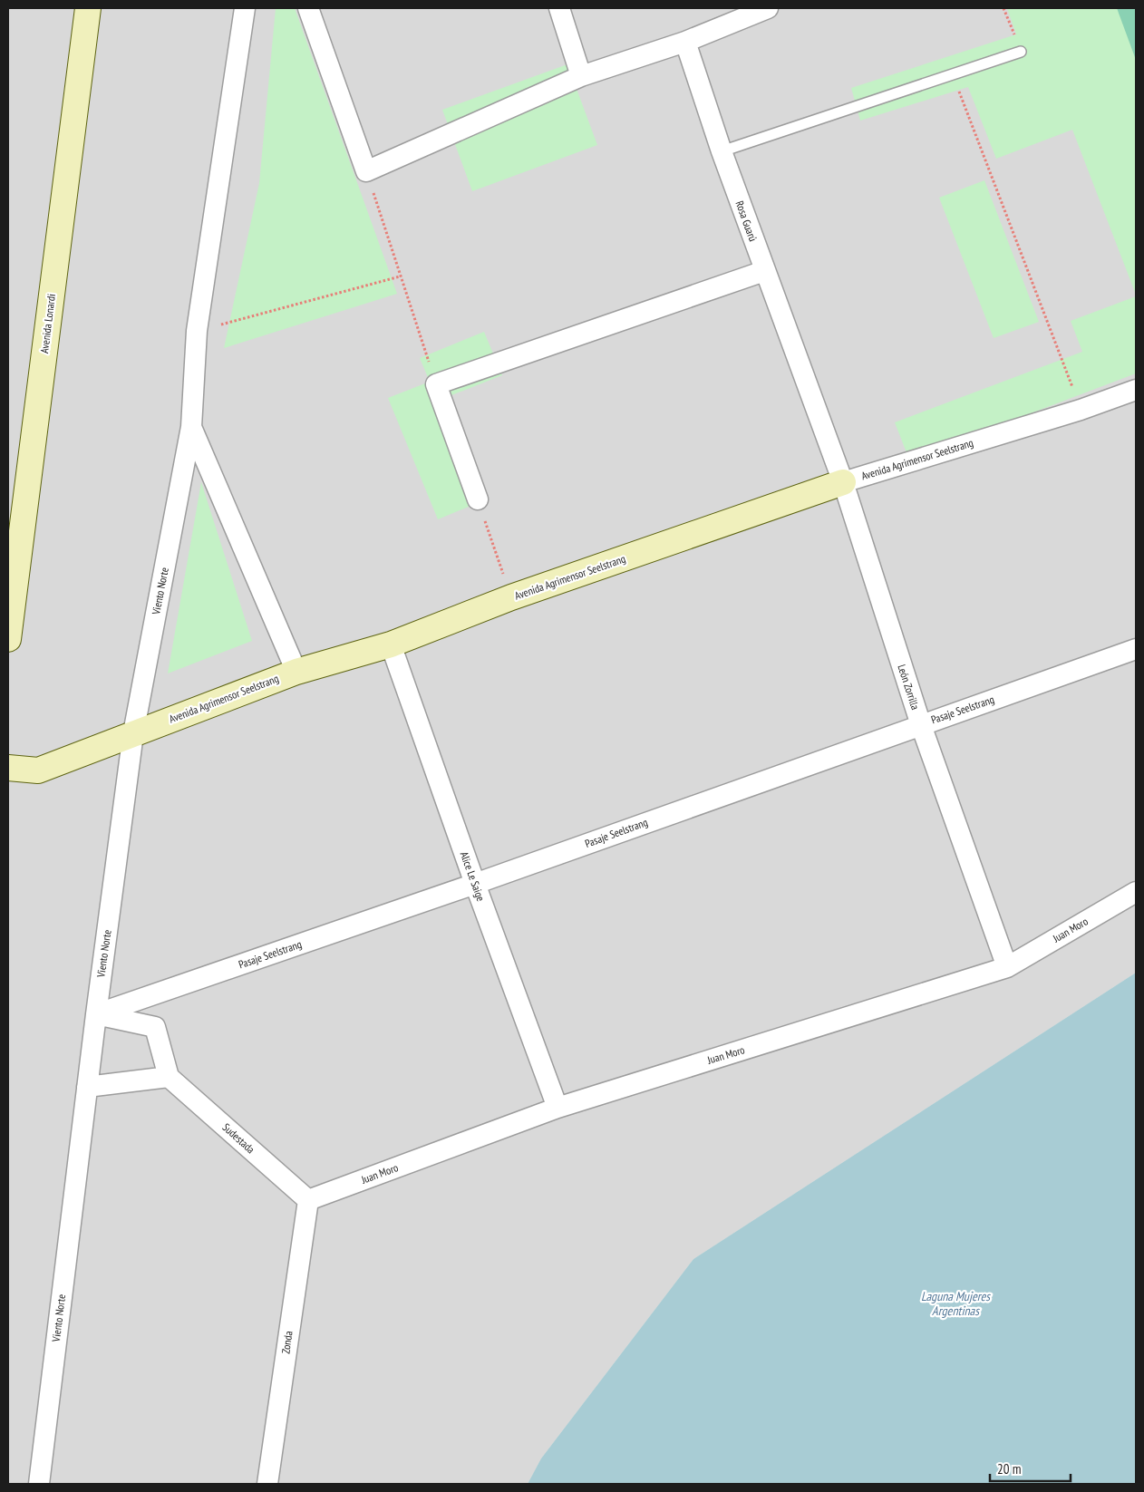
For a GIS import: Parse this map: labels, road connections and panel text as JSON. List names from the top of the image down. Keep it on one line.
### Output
{"streets":{"street":["Rosa Guarú","Avenida Lonardi","Avenida Agrimensor Seelstrang","Viento Norte","León Zorrilla","Pasaje Seelstrang","Alice Le Saige","Juan Moro","Sudestada","Zonda"]},"crossings":[["Rosa Guarú","Avenida Agrimensor Seelstrang"],["Rosa Guarú","León Zorrilla"],["Avenida Agrimensor Seelstrang","Viento Norte"],["Avenida Agrimensor Seelstrang","León Zorrilla"],["Avenida Agrimensor Seelstrang","Alice Le Saige"],["Viento Norte","Pasaje Seelstrang"],["León Zorrilla","Pasaje Seelstrang"],["León Zorrilla","Juan Moro"],["Pasaje Seelstrang","Alice Le Saige"],["Alice Le Saige","Juan Moro"],["Juan Moro","Sudestada"],["Juan Moro","Zonda"],["Sudestada","Zonda"]],"water":["Laguna Mujeres Argentinas"],"scale_bar":"20 m"}
